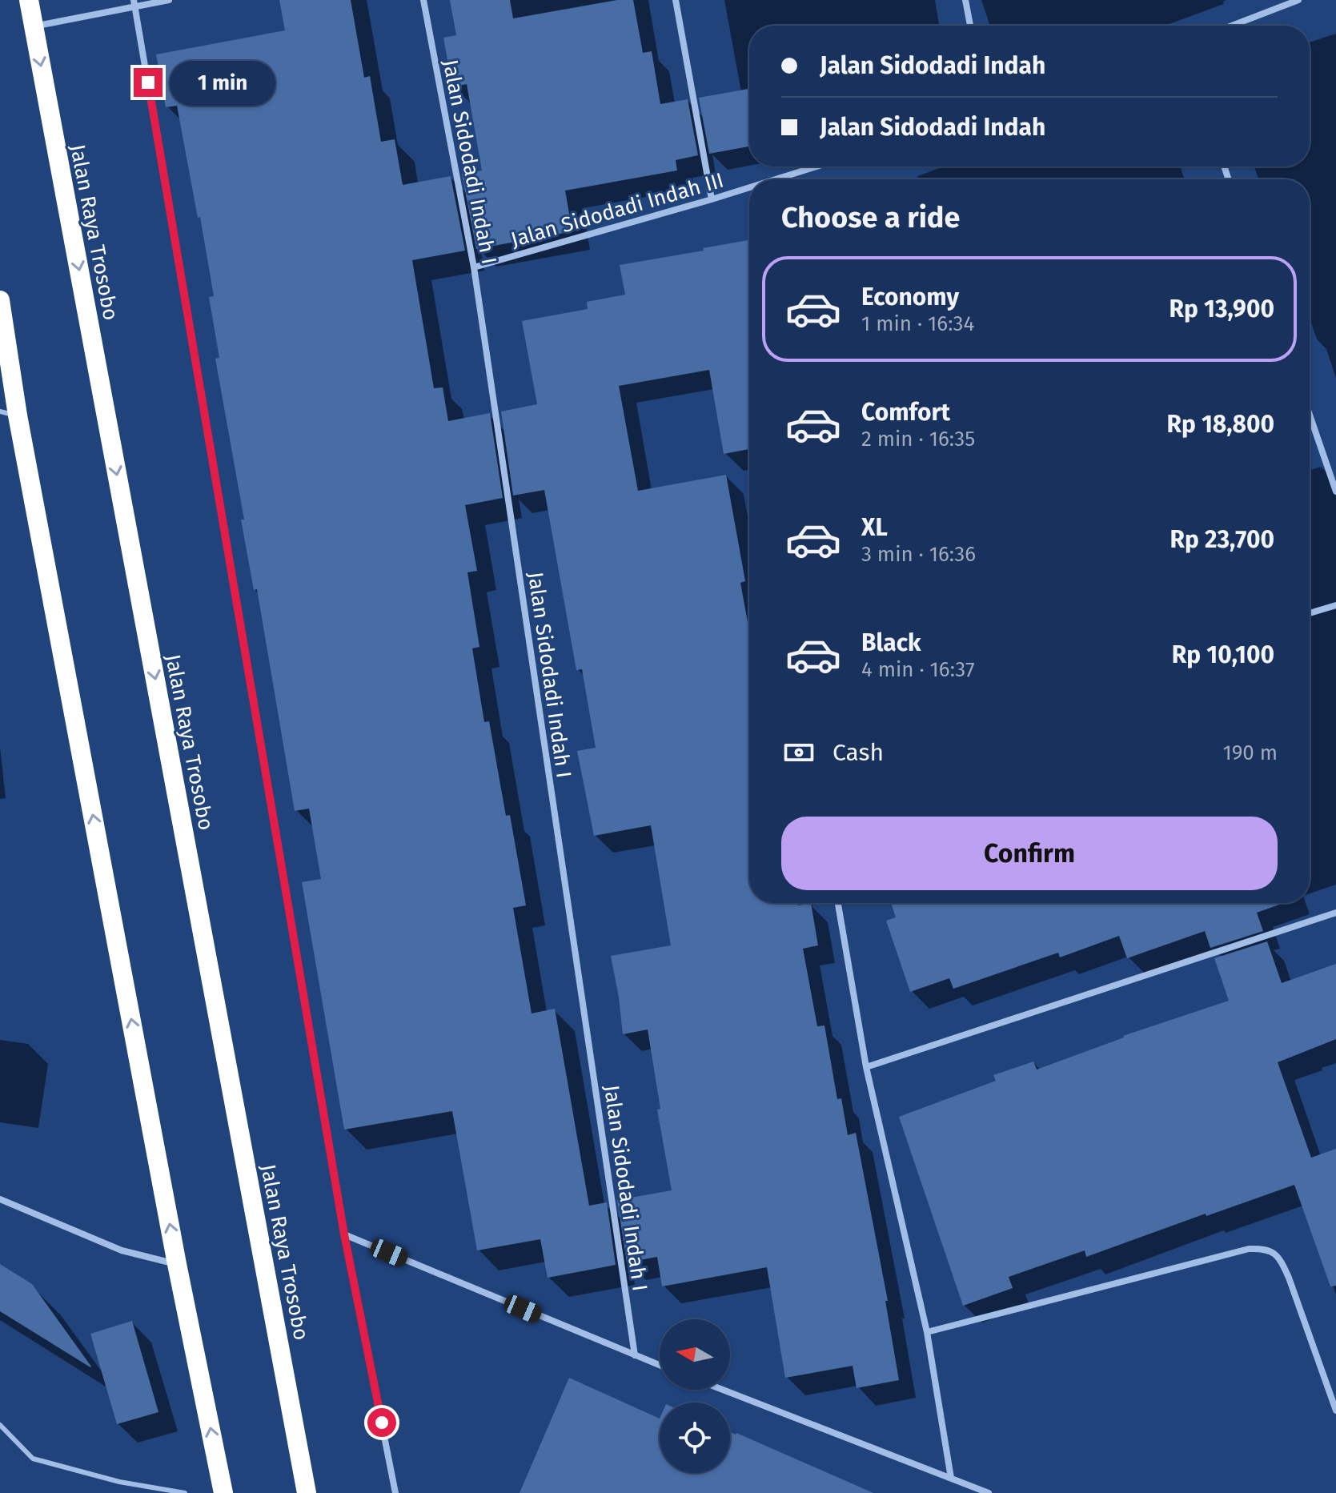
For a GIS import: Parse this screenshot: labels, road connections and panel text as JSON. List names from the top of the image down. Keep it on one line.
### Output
{"streets":{"highway":["Jalan Raya Trosobo"],"street":["Jalan Sidodadi Indah I","Jalan Sidodadi Indah III"]},"crossings":[["Jalan Sidodadi Indah I","Jalan Sidodadi Indah III"]],"north":"left","page":{"banner":["Jalan Sidodadi Indah","Jalan Sidodadi Indah"],"bubble":"1 min","heading":"Choose a ride","list":[{"name":"Economy","note":"1 min · 16:34","value":"Rp 13,900"},{"name":"Comfort","note":"2 min · 16:35","value":"Rp 18,800"},{"name":"XL","note":"3 min · 16:36","value":"Rp 23,700"},{"name":"Black","note":"4 min · 16:37","value":"Rp 10,100"}],"pay":["Cash","190 m"],"buttons":"Confirm"}}
